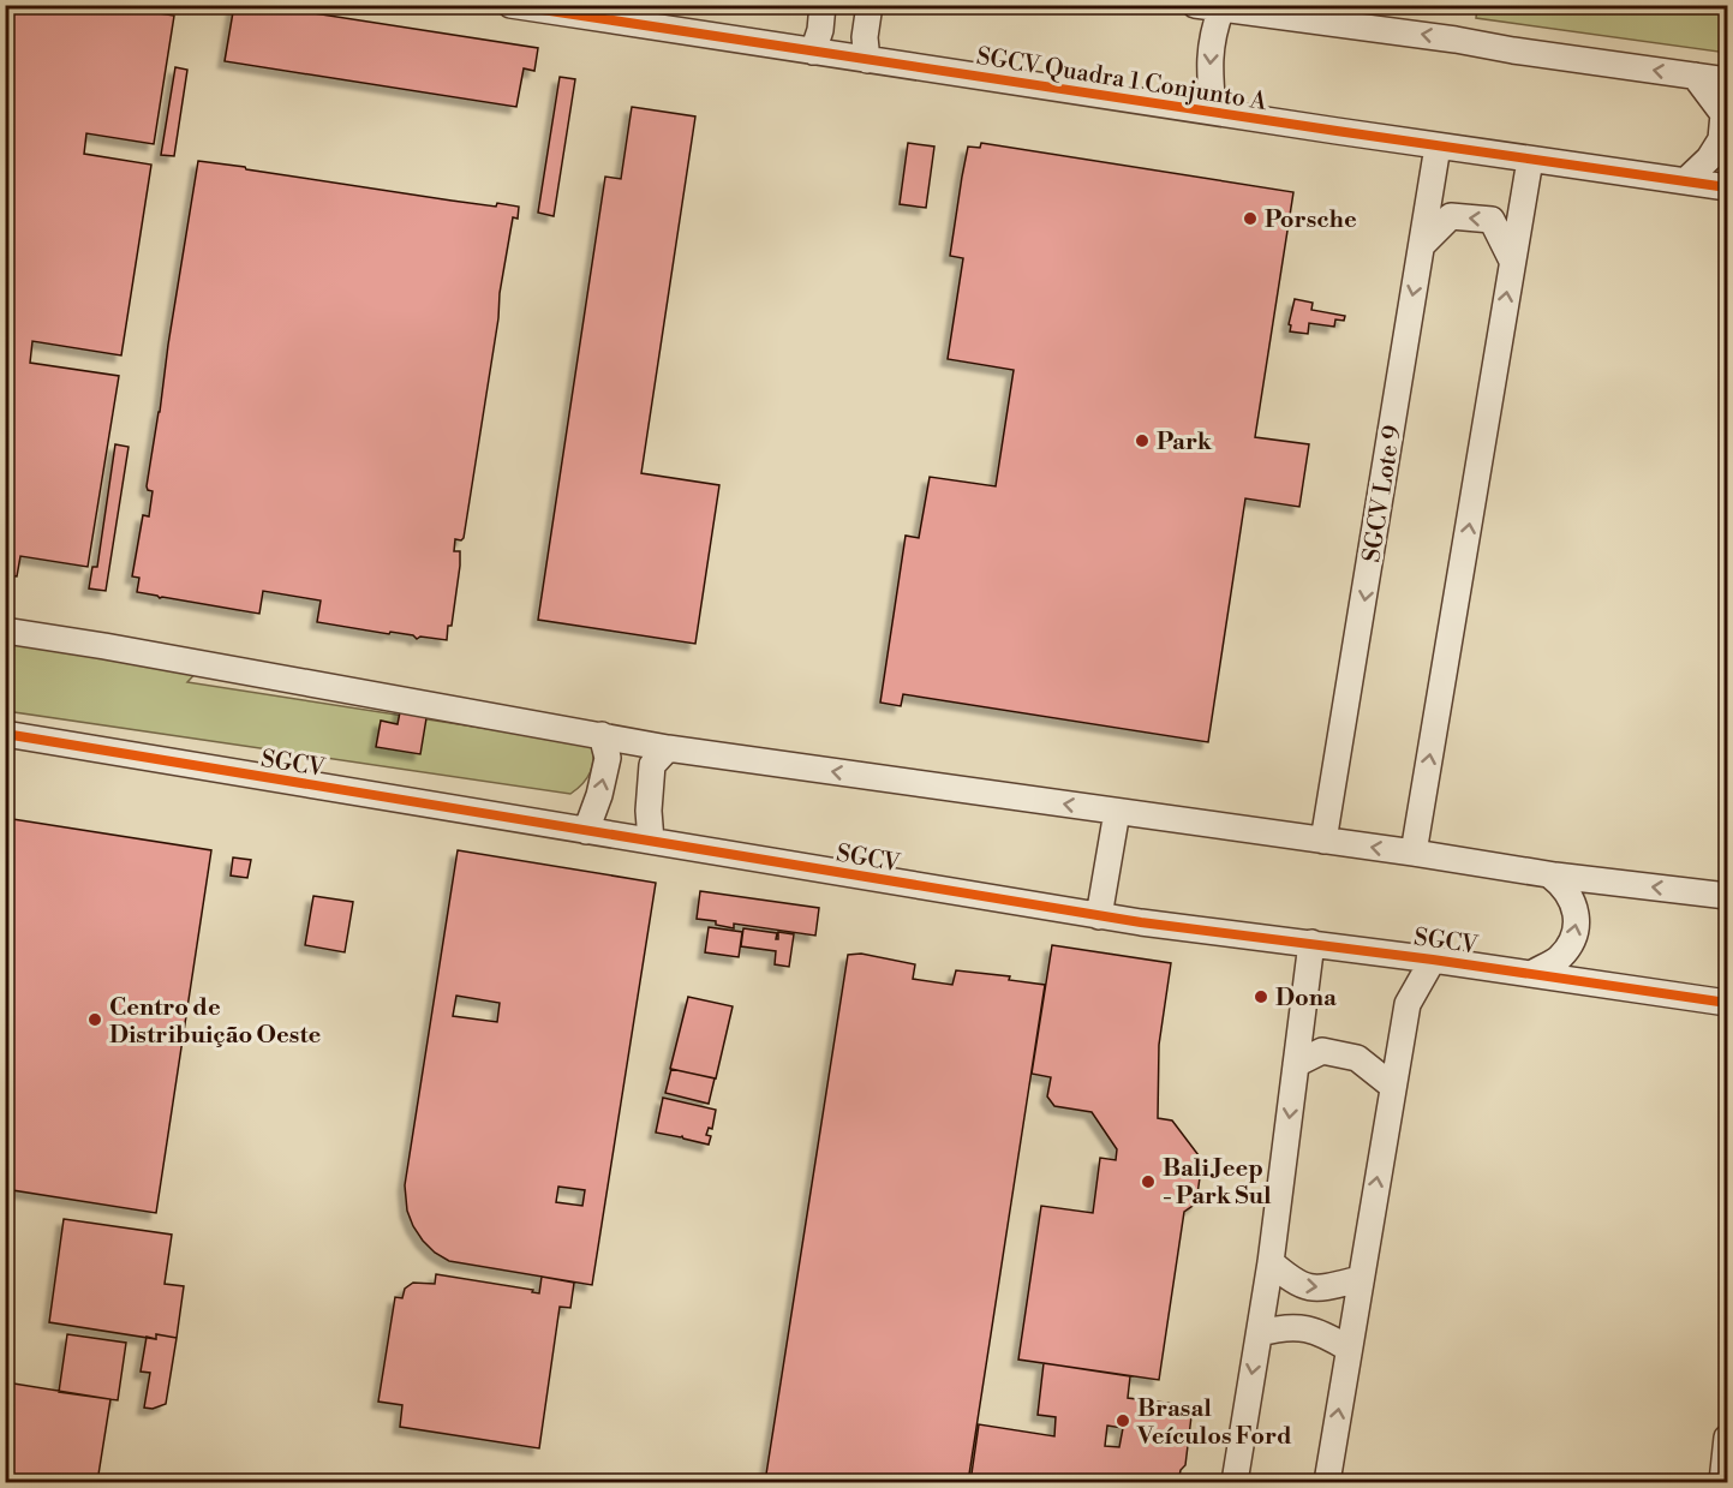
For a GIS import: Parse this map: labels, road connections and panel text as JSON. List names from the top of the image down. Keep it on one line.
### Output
{"streets":{"street":["SGCV Quadra 1 Conjunto A","SGCV Lote 9","SGCV"]},"crossings":[["SGCV Quadra 1 Conjunto A","SGCV Lote 9"]],"places":["Porsche","Park","Dona","Centro de Distribuição Oeste","Bali Jeep - Park Sul","Brasal Veículos Ford"]}
